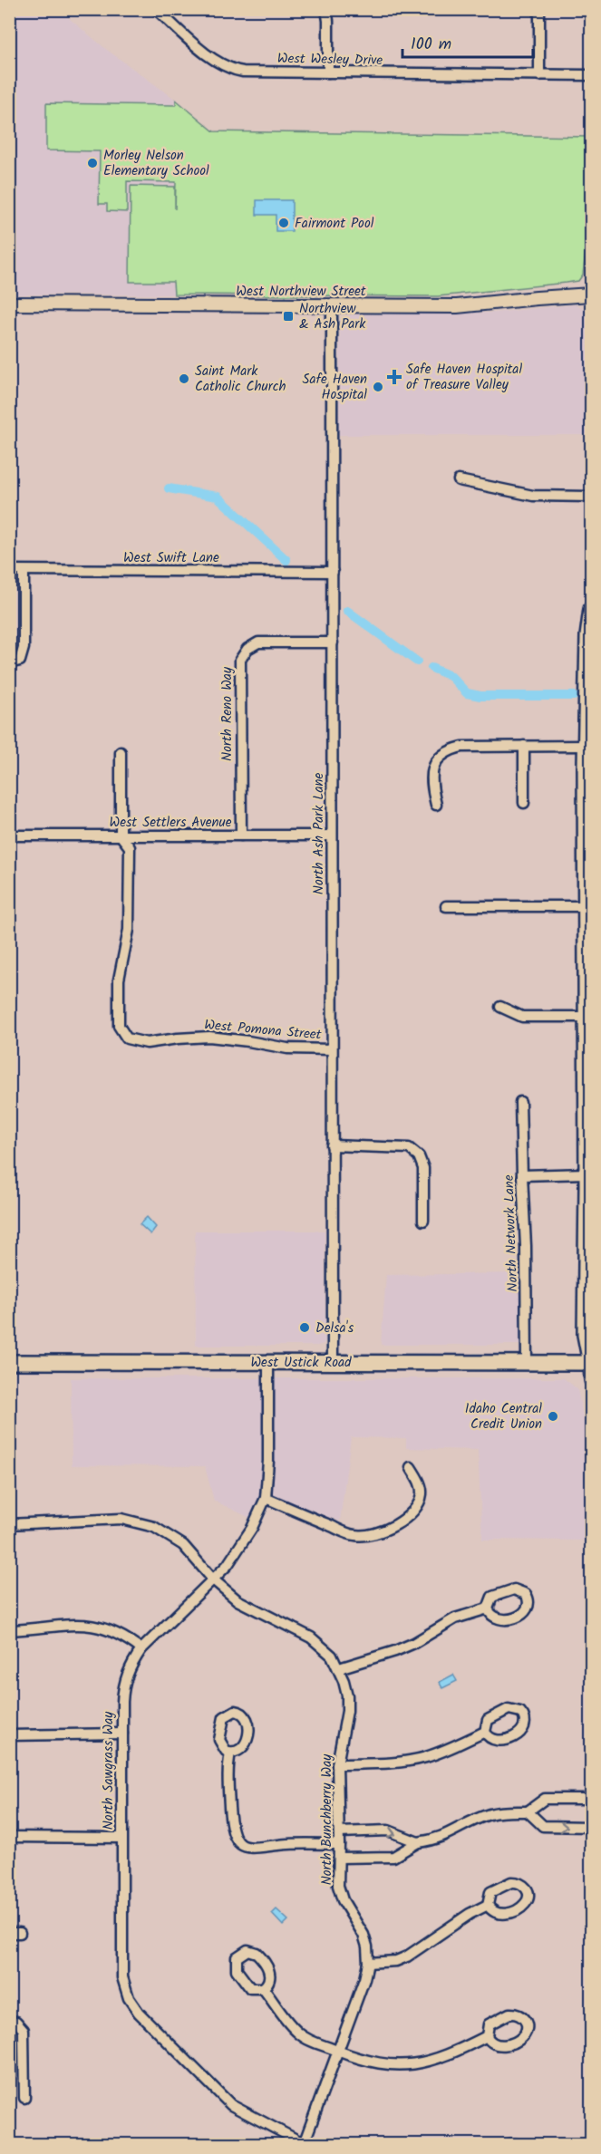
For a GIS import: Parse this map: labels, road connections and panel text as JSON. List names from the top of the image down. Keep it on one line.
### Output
{"streets":{"main road":["West Ustick Road"],"street":["West Wesley Drive","West Northview Street","West Swift Lane","North Reno Way","West Settlers Avenue","North Ash Park Lane","West Pomona Street","North Network Lane","North Sawgrass Way","North Bunchberry Way"]},"crossings":[["West Northview Street","North Ash Park Lane"],["West Swift Lane","North Ash Park Lane"],["North Reno Way","West Settlers Avenue"],["North Reno Way","North Ash Park Lane"],["West Settlers Avenue","North Ash Park Lane"],["West Settlers Avenue","West Pomona Street"],["North Ash Park Lane","West Pomona Street"],["North Ash Park Lane","West Ustick Road"],["North Network Lane","West Ustick Road"],["West Ustick Road","North Sawgrass Way"],["North Sawgrass Way","North Bunchberry Way"]],"places":{"other":["Morley Nelson Elementary School","Fairmont Pool","Saint Mark Catholic Church","Safe Haven Hospital","Delsa's","Idaho Central Credit Union"],"transit":["Northview & Ash Park"],"health":["Safe Haven Hospital of Treasure Valley"]},"scale_bar":"100 m"}
